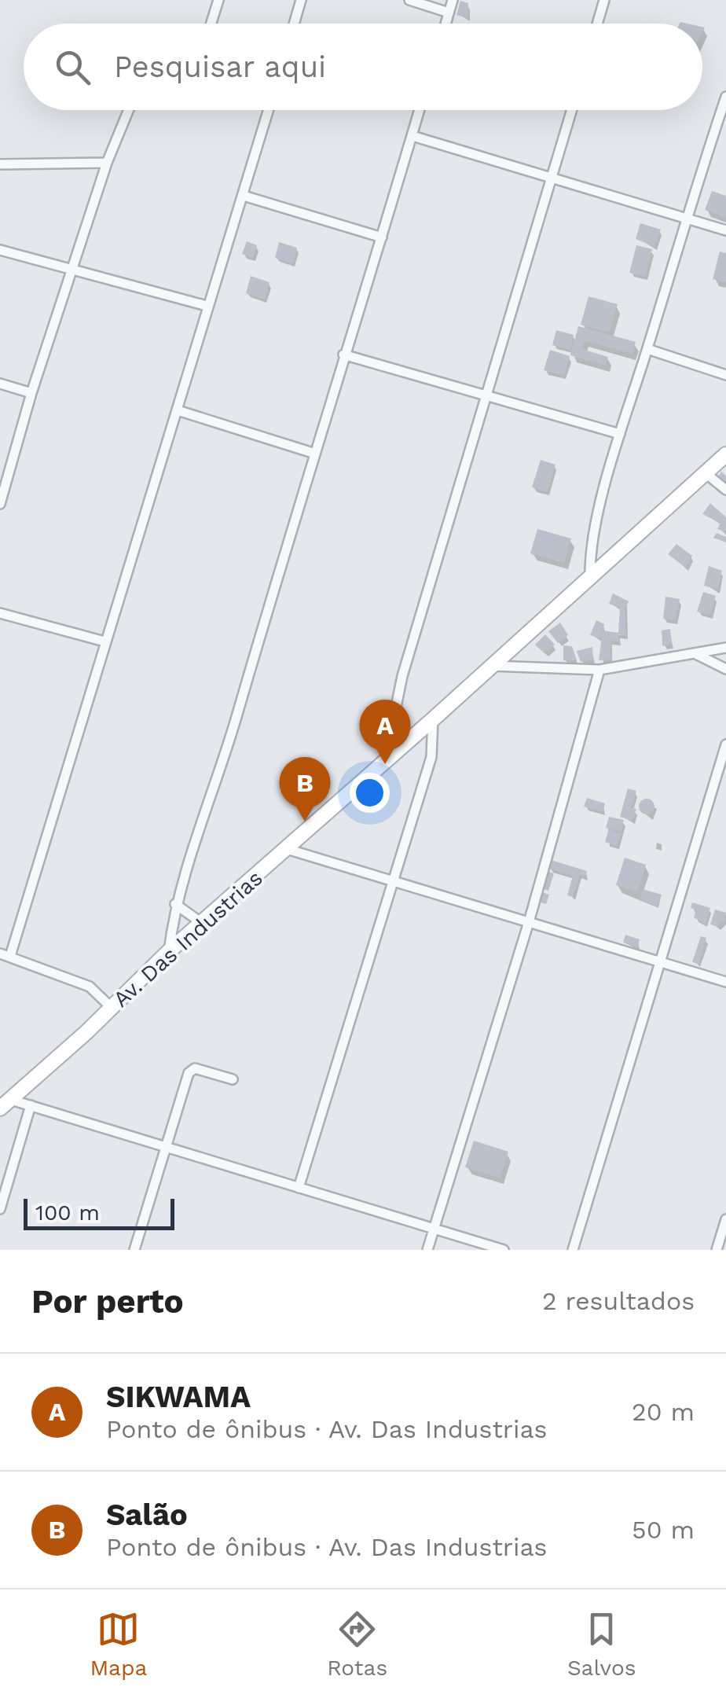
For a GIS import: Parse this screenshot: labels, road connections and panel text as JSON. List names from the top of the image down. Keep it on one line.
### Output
{"streets":{"main road":["Av. Das Industrias"]},"scale_bar":"100 m","page":{"search":"Pesquisar aqui","pins":["A","B"],"scale":"100 m","heading":["Por perto","2 resultados"],"list":[{"mark":"A","name":"SIKWAMA","note":"Ponto de ônibus · Av. Das Industrias","value":"20 m"},{"mark":"B","name":"Salão","note":"Ponto de ônibus · Av. Das Industrias","value":"50 m"}],"nav":["Mapa","Rotas","Salvos"]}}
